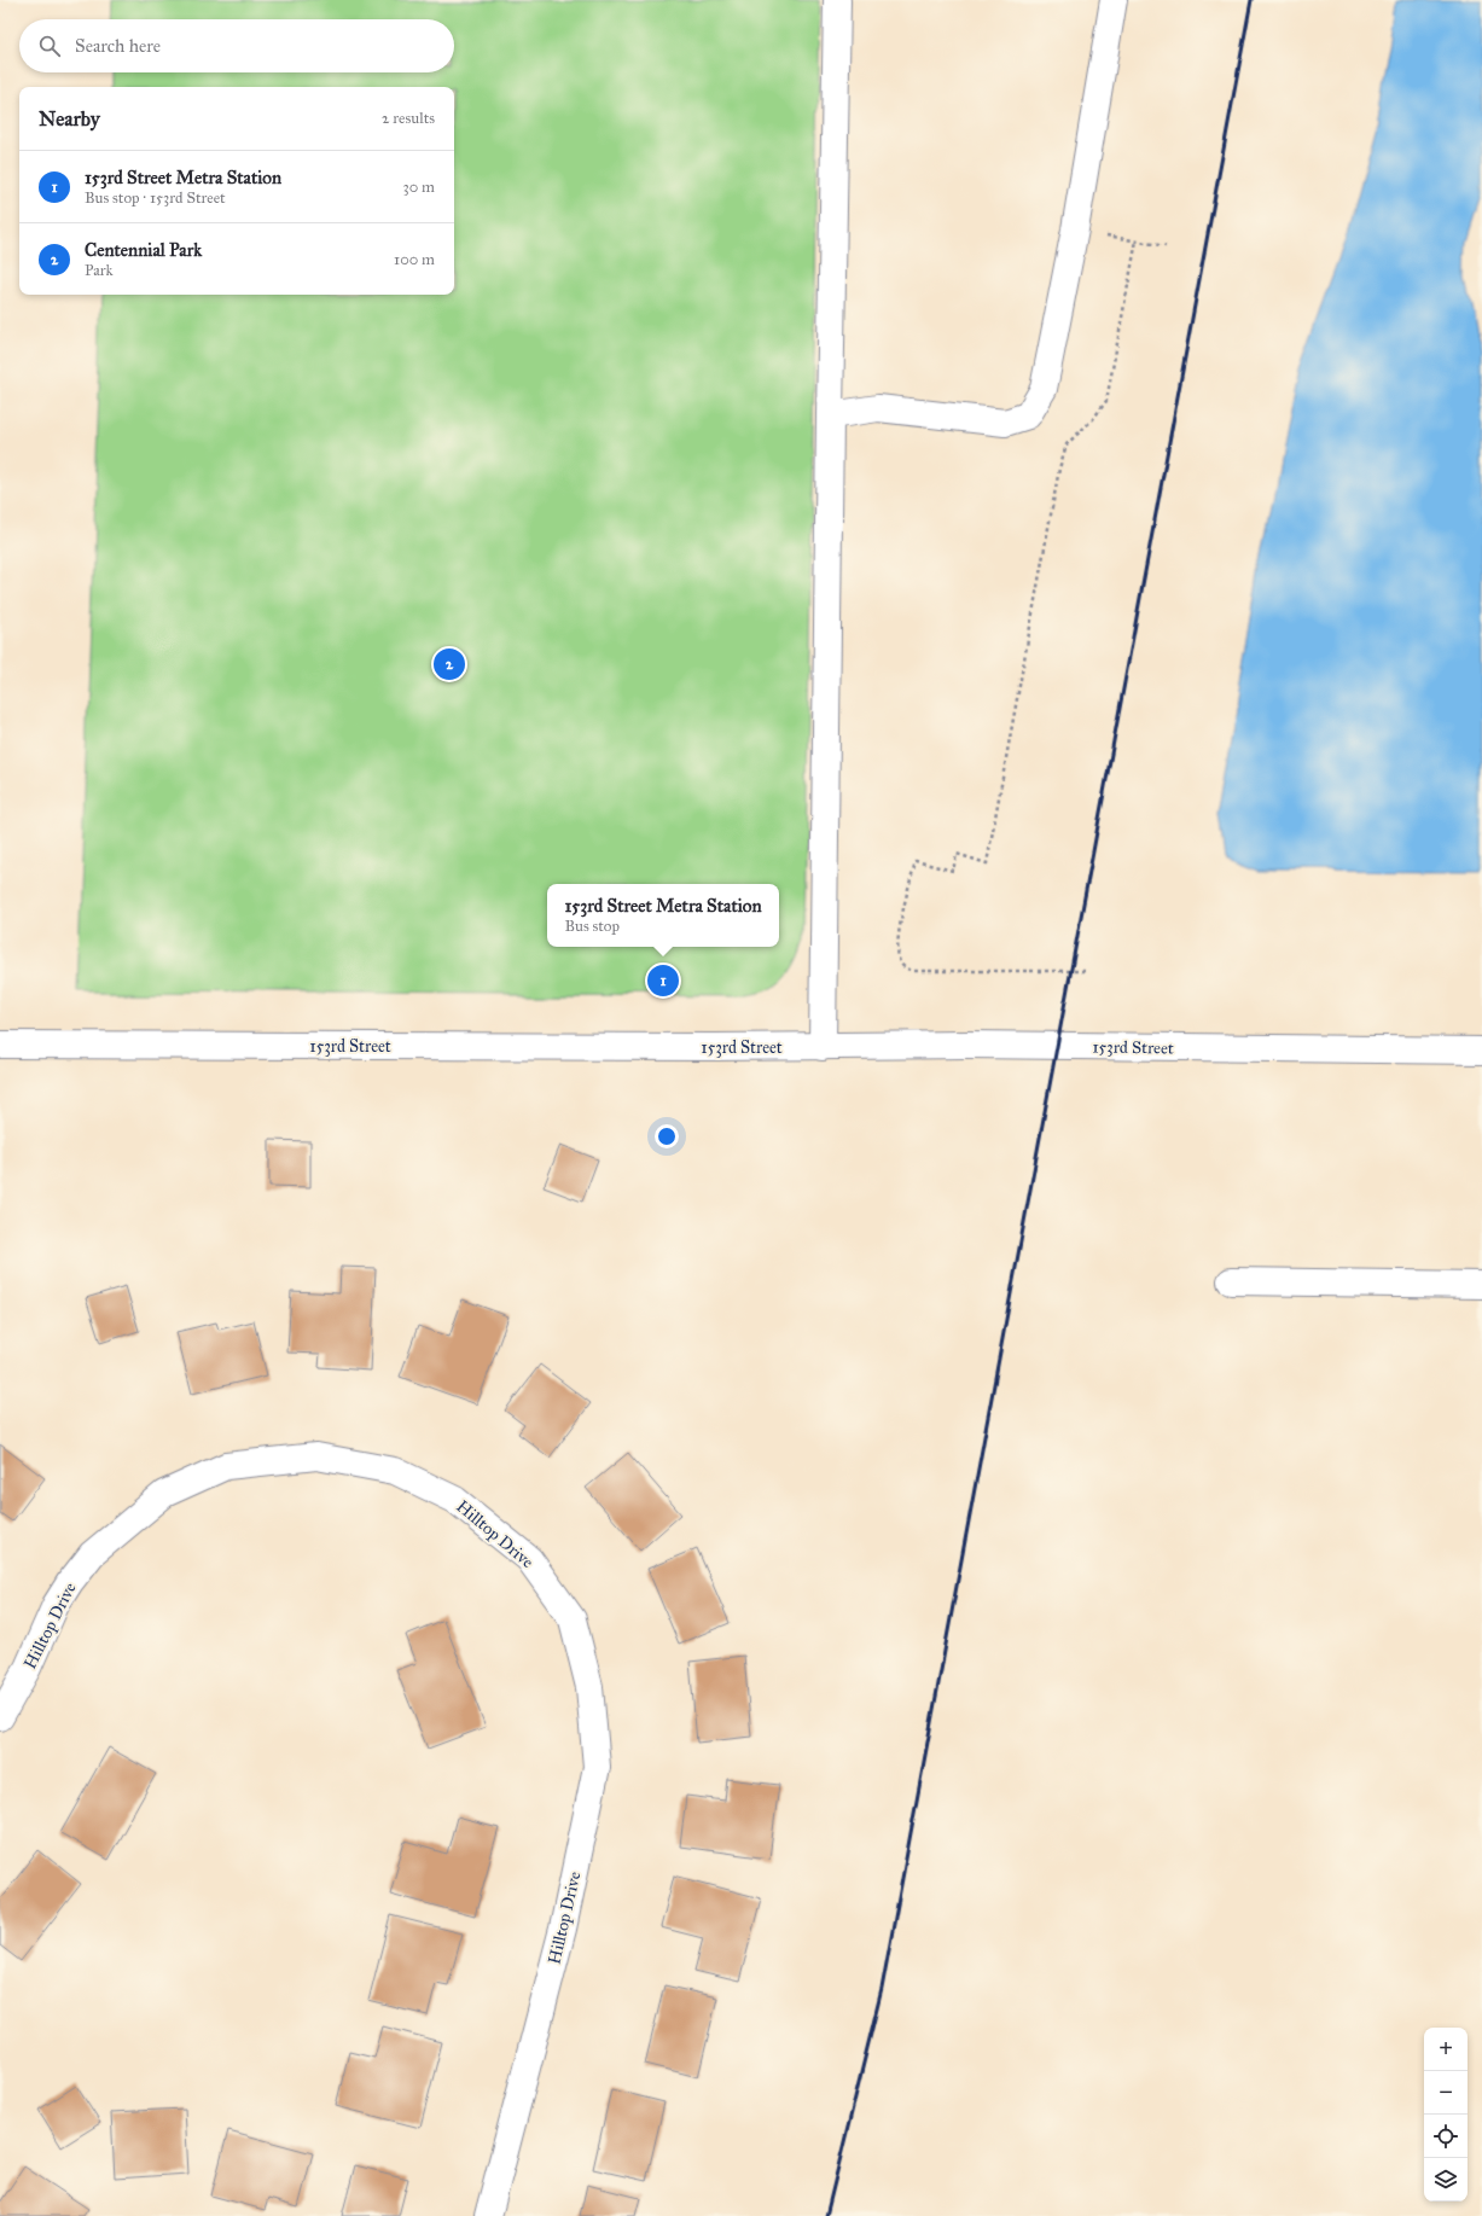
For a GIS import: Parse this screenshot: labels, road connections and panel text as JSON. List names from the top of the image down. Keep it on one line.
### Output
{"streets":{"street":["153rd Street","Hilltop Drive"]},"page":{"search":"Search here","heading":["Nearby","2 results"],"list":[{"mark":"1","name":"153rd Street Metra Station","note":"Bus stop · 153rd Street","value":"30 m"},{"mark":"2","name":"Centennial Park","note":"Park","value":"100 m"}],"pins":["2","1"],"popup":["153rd Street Metra Station","Bus stop"],"map_buttons":["+","−"]}}
